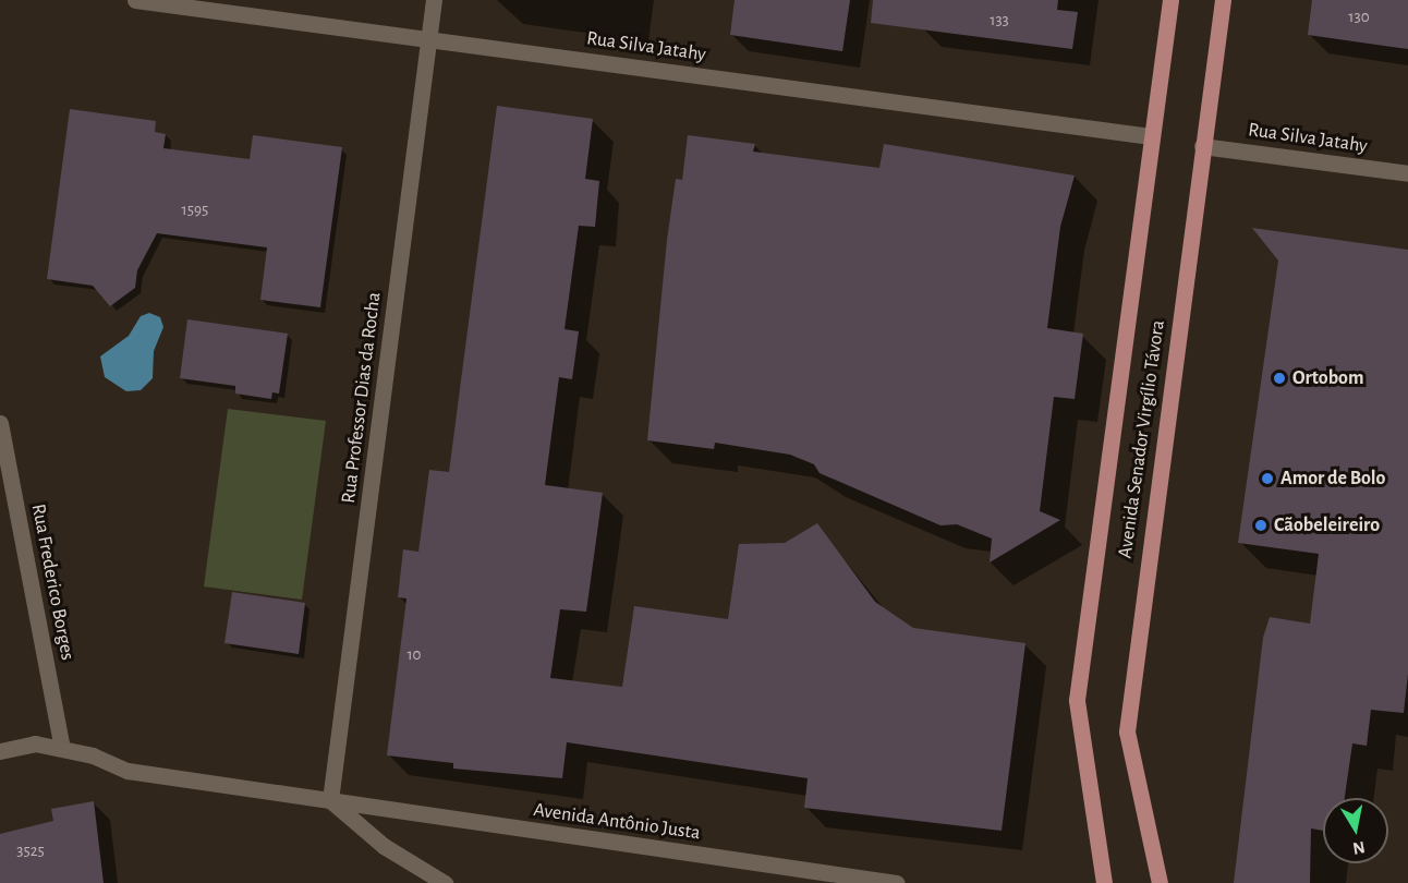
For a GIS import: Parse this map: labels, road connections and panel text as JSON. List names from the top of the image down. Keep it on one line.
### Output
{"streets":{"main road":["Avenida Senador Virgílio Távora"],"street":["Rua Silva Jatahy","Rua Professor Dias da Rocha","Rua Frederico Borges","Avenida Antônio Justa"]},"crossings":[["Rua Silva Jatahy","Rua Professor Dias da Rocha"],["Rua Silva Jatahy","Avenida Senador Virgílio Távora"],["Rua Professor Dias da Rocha","Avenida Antônio Justa"],["Rua Frederico Borges","Avenida Antônio Justa"]],"places":["Ortobom","Amor de Bolo","Cãobeleireiro"],"house_numbers":["130","133","1595","10","3525"],"north":"bottom"}
